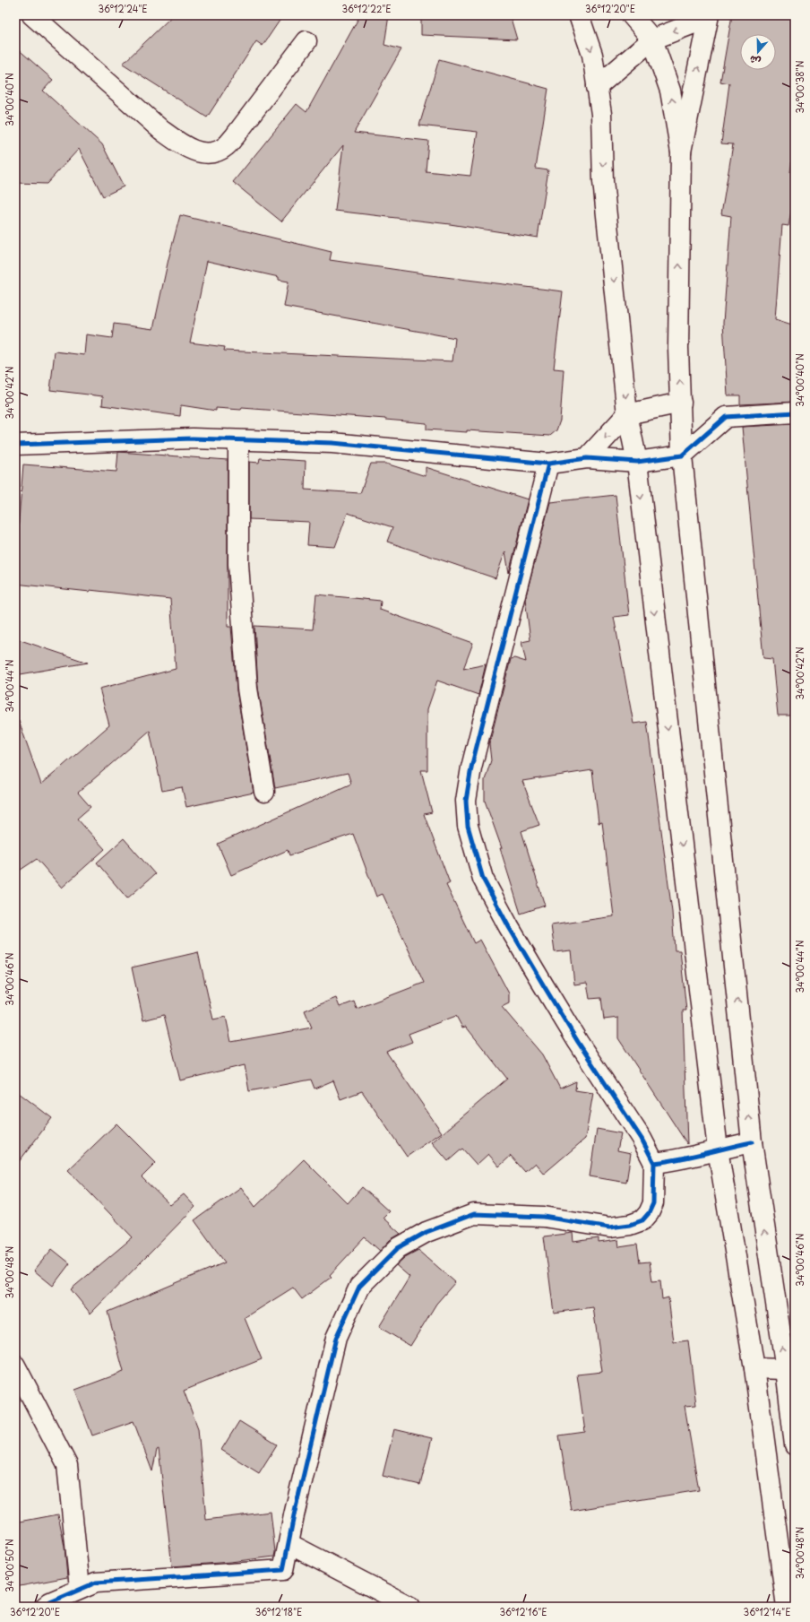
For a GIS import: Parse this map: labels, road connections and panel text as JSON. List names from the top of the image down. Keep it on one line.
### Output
{"north":"bottom","coordinates":["36°12'24\"E","36°12'22\"E","36°12'20\"E","34°00'38\"N","34°00'40\"N","34°00'42\"N","34°00'44\"N","34°00'46\"N","34°00'48\"N","34°00'50\"N","36°12'18\"E","36°12'16\"E","36°12'14\"E"]}
